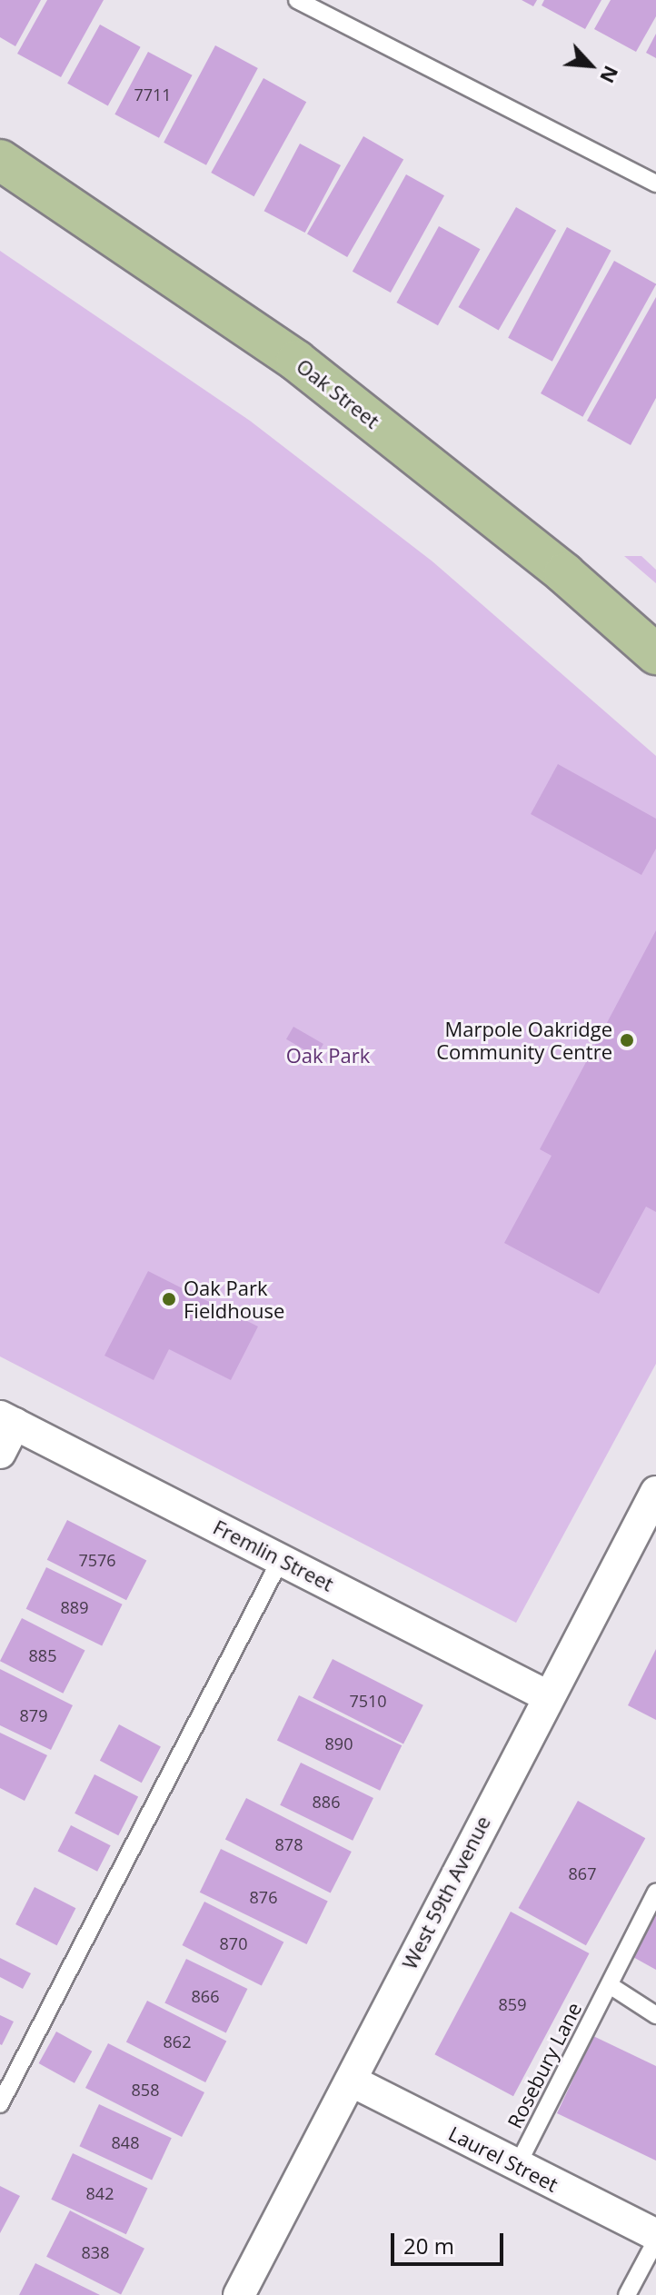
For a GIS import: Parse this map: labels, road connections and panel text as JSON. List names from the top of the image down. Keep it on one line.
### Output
{"streets":{"main road":["Oak Street"],"street":["Fremlin Street","West 59th Avenue","Laurel Street"],"lane":["Rosebury Lane"]},"crossings":[["Fremlin Street","West 59th Avenue"],["West 59th Avenue","Laurel Street"],["Rosebury Lane","Laurel Street"]],"parks":["Oak Park"],"places":["Marpole Oakridge Community Centre","Oak Park Fieldhouse"],"house_numbers":["7711","7576","889","885","7510","879","890","886","878","867","876","870","866","859","862","858","848","842","838"],"scale_bar":"20 m","north":"bottom right"}
